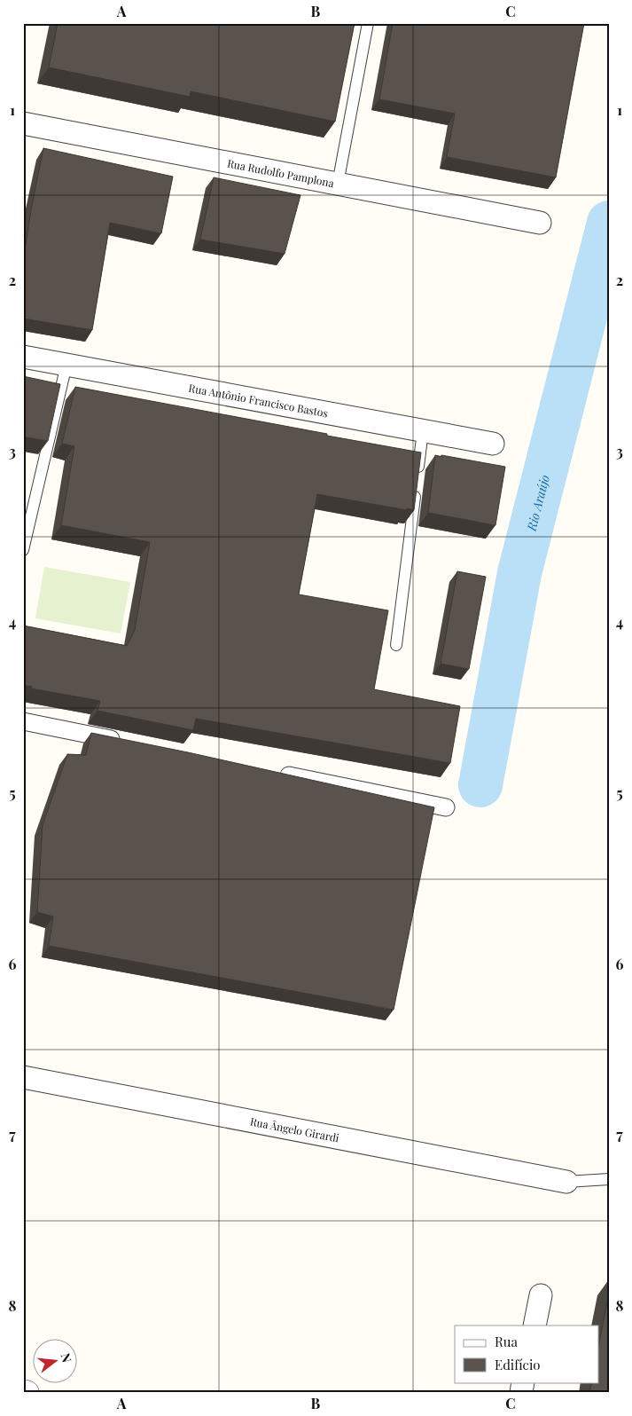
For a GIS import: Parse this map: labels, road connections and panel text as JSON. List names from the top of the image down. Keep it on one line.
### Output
{"streets":{"street":["Rua Rudolfo Pamplona","Rua Antônio Francisco Bastos","Rua Ângelo Girardi"]},"water":["Rio Araújo"],"legend":["Rua","Edifício"],"north":"right","grid":{"columns":["A","B","C"],"rows":["1","2","3","4","5","6","7","8"]}}
